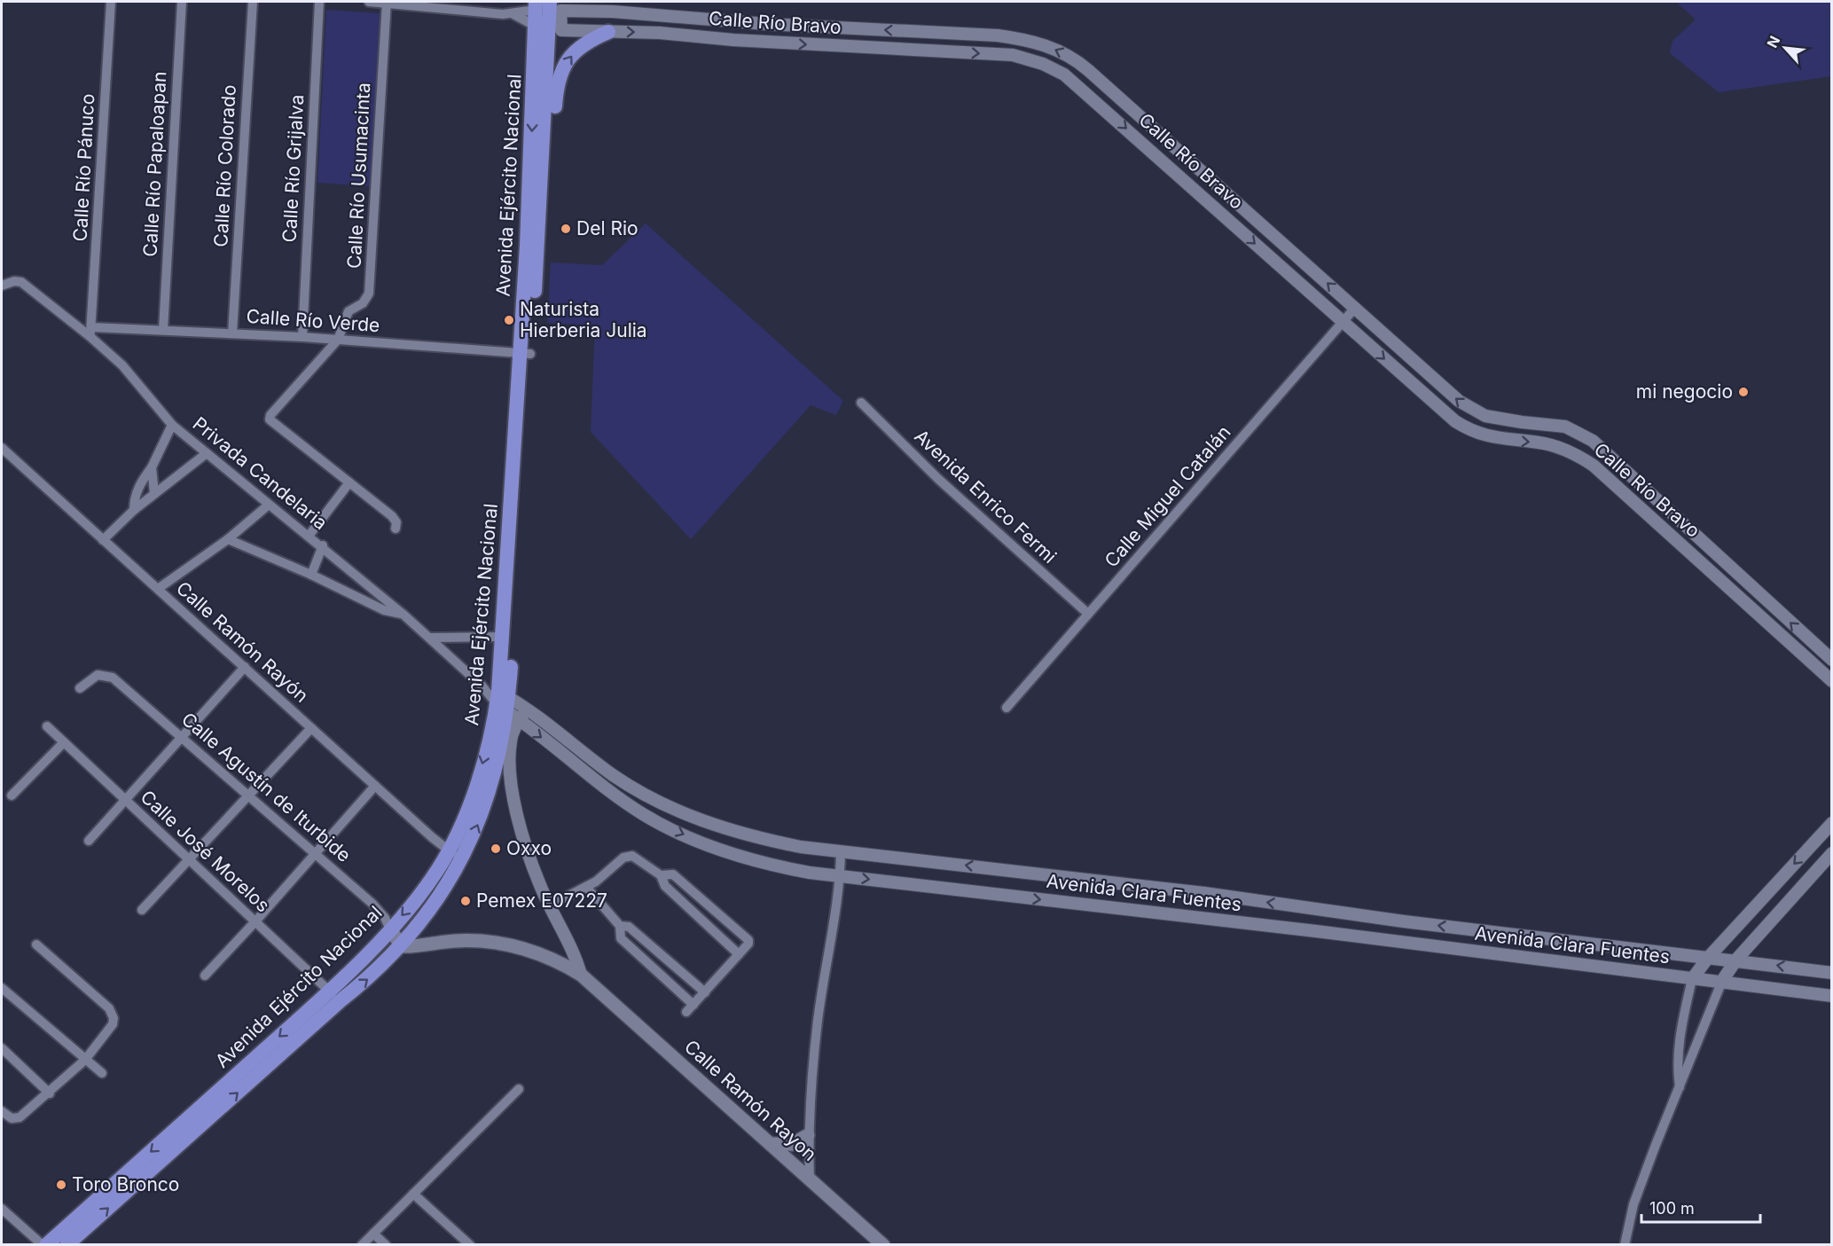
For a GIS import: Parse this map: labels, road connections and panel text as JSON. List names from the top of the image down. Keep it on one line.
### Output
{"streets":{"main road":["Avenida Ejército Nacional","Calle Ramón Rayon"],"street":["Calle Río Bravo","Calle Río Papaloapan","Calle Río Colorado","Calle Río Pánuco","Calle Río Grijalva","Calle Río Usumacinta","Calle Río Verde","Privada Candelaria","Avenida Enrico Fermi","Calle Miguel Catalán","Calle Ramón Rayón","Calle Agustín de Iturbide","Calle José Morelos","Avenida Clara Fuentes"]},"crossings":[["Calle Río Bravo","Calle Miguel Catalán"],["Calle Río Papaloapan","Calle Río Verde"],["Calle Río Colorado","Calle Río Verde"],["Calle Río Pánuco","Calle Río Verde"],["Calle Río Pánuco","Privada Candelaria"],["Calle Río Grijalva","Calle Río Verde"],["Calle Río Usumacinta","Calle Río Verde"],["Avenida Ejército Nacional","Calle Río Verde"],["Avenida Ejército Nacional","Privada Candelaria"],["Avenida Ejército Nacional","Calle Ramón Rayón"],["Avenida Ejército Nacional","Calle Agustín de Iturbide"],["Avenida Ejército Nacional","Calle José Morelos"],["Avenida Ejército Nacional","Avenida Clara Fuentes"],["Avenida Ejército Nacional","Calle Ramón Rayon"],["Calle Río Verde","Privada Candelaria"],["Privada Candelaria","Avenida Clara Fuentes"],["Avenida Enrico Fermi","Calle Miguel Catalán"]],"places":["Del Rio","Naturista Hierberia Julia","mi negocio","Oxxo","Pemex E07227","Toro Bronco"],"scale_bar":"100 m","north":"top left"}
